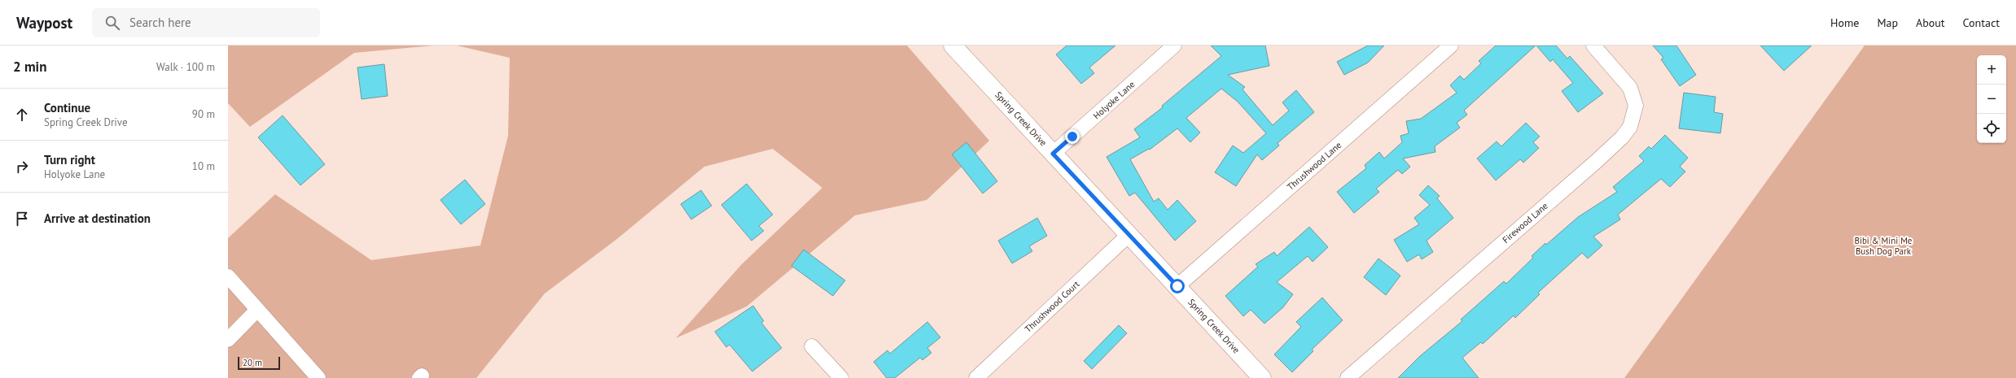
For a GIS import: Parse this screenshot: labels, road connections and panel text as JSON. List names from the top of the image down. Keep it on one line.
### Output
{"streets":{"street":["Holyoke Lane","Spring Creek Drive","Thrushwood Lane","Firewood Lane","Thrushwood Court"]},"crossings":[["Holyoke Lane","Spring Creek Drive"],["Spring Creek Drive","Thrushwood Lane"],["Spring Creek Drive","Thrushwood Court"]],"parks":["Bibi & Mini Me Bush Dog Park"],"scale_bar":"20 m","page":{"header":"Waypost","search":"Search here","nav":["Home","Map","About","Contact"],"heading":["2 min","Walk · 100 m"],"map_buttons":["+","−"],"list":[["Continue","Spring Creek Drive","90 m"],["Turn right","Holyoke Lane","10 m"],"Arrive at destination"],"scale":"20 m"}}
